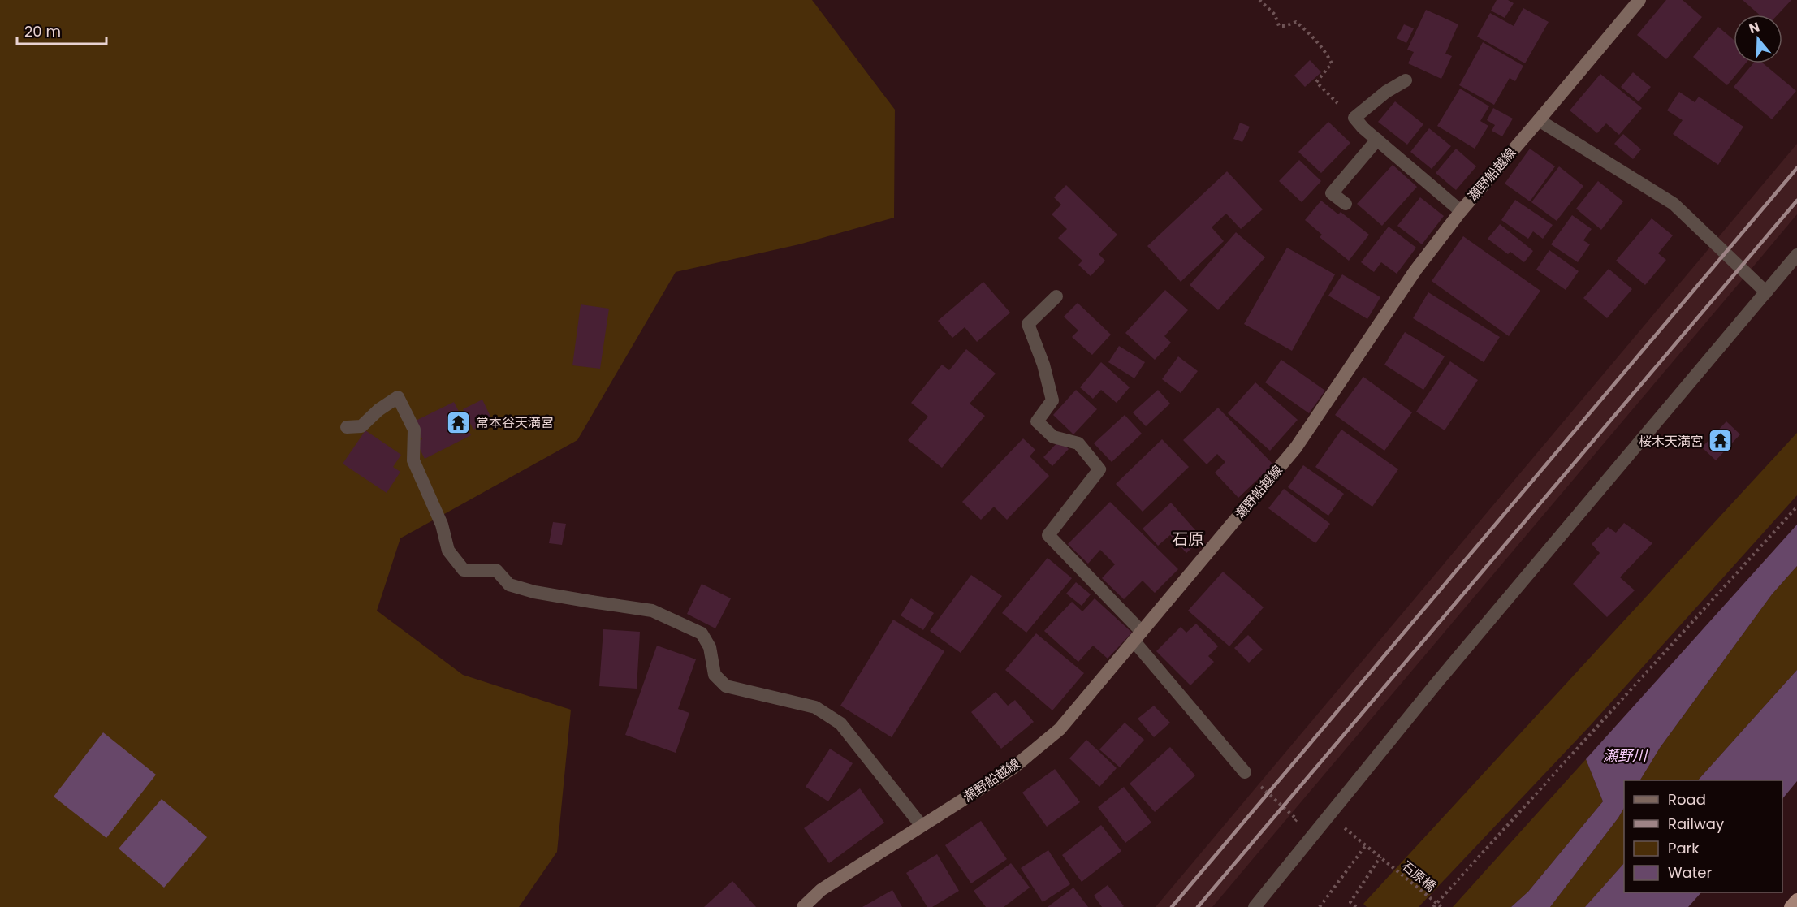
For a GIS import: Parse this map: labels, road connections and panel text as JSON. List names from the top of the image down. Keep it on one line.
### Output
{"streets":{"main road":["瀬野船越線"],"path":["石原橋"]},"districts":["石原"],"water":["瀬野川"],"places":{"temple":["常本谷天満宮","桜木天満宮"]},"legend":["Road","Railway","Park","Water"],"scale_bar":"20 m","north":"top"}
